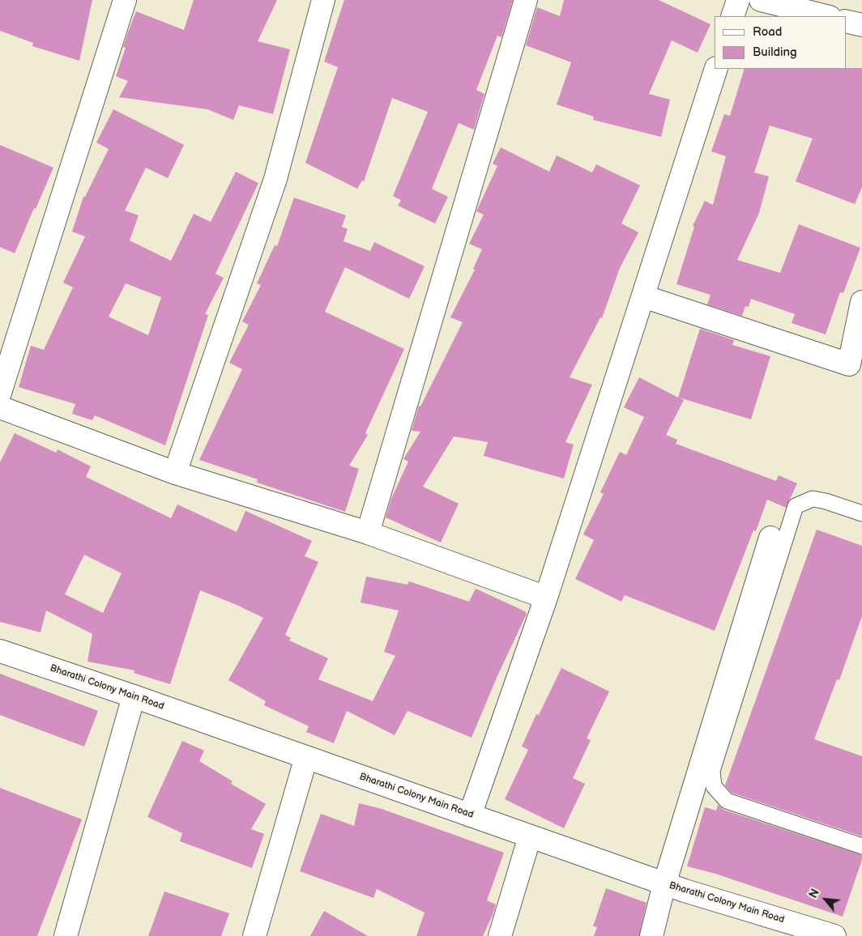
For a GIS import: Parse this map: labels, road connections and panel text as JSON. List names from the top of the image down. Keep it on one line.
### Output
{"streets":{"street":["Bharathi Colony Main Road"]},"legend":["Road","Building"],"north":"top left"}
